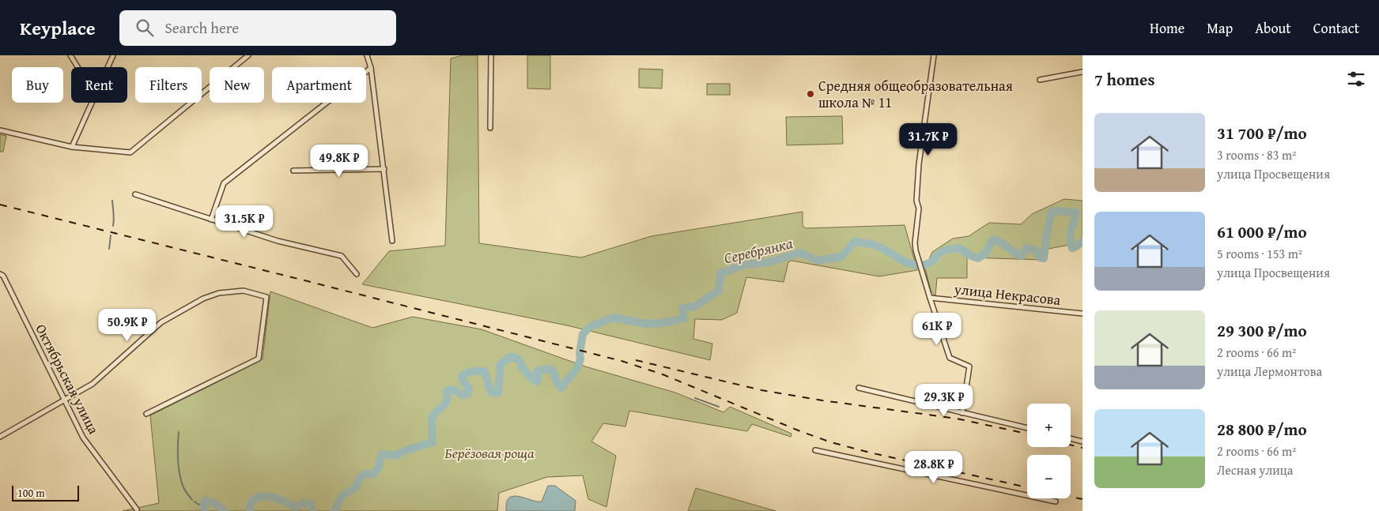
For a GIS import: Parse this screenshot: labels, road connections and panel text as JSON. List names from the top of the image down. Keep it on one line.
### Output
{"streets":{"street":["улица Некрасова","Октябрьская улица"]},"water":["Серебрянка"],"parks":["Берёзовая роща"],"places":["Средняя общеобразовательная школа № 11"],"scale_bar":"100 m","page":{"header":"Keyplace","search":"Search here","nav":["Home","Map","About","Contact"],"heading":"7 homes","chip":["Buy","Rent","Filters","New","Apartment"],"list":[{"name":"31 700 ₽/mo","note":"3 rooms · 83 m² · улица Просвещения"},{"name":"61 000 ₽/mo","note":"5 rooms · 153 m² · улица Просвещения"},{"name":"29 300 ₽/mo","note":"2 rooms · 66 m² · улица Лермонтова"},{"name":"28 800 ₽/mo","note":"2 rooms · 66 m² · Лесная улица"}],"price":["31.7K ₽","49.8K ₽","31.5K ₽","50.9K ₽","61K ₽","29.3K ₽","28.8K ₽"],"map_buttons":["+","−"],"scale":"100 m"}}
